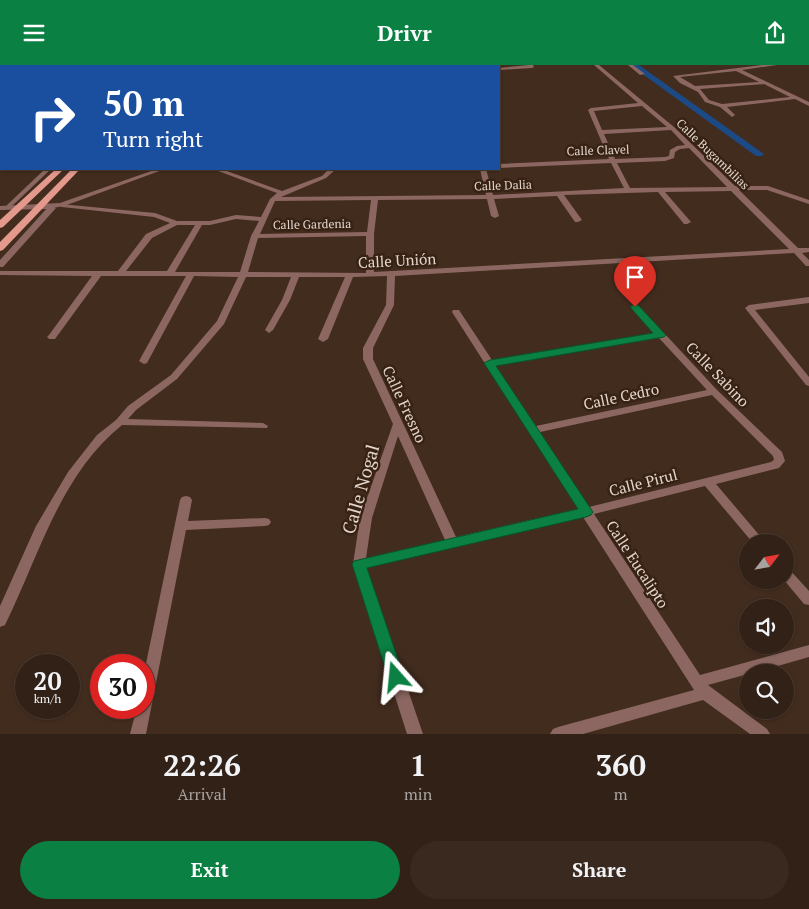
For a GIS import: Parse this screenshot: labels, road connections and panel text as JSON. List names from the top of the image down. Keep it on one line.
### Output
{"streets":{"street":["Calle Clavel","Calle Bugambilias","Calle Dalia","Calle Gardenia","Calle Unión","Calle Sabino","Calle Cedro","Calle Fresno","Calle Pirul","Calle Nogal","Calle Eucalipto"]},"crossings":[["Calle Clavel","Calle Bugambilias"],["Calle Bugambilias","Calle Dalia"],["Calle Bugambilias","Calle Unión"],["Calle Unión","Calle Fresno"],["Calle Sabino","Calle Cedro"],["Calle Sabino","Calle Pirul"],["Calle Cedro","Calle Eucalipto"],["Calle Fresno","Calle Pirul"],["Calle Fresno","Calle Nogal"],["Calle Pirul","Calle Nogal"],["Calle Pirul","Calle Eucalipto"]],"north":"top right","page":{"header":"Drivr","turn":["50 m","Turn right"],"speed":"20 km/h","limit":"30","eta":["22:26","Arrival","1","min","360","m"],"buttons":["Exit","Share"]}}
